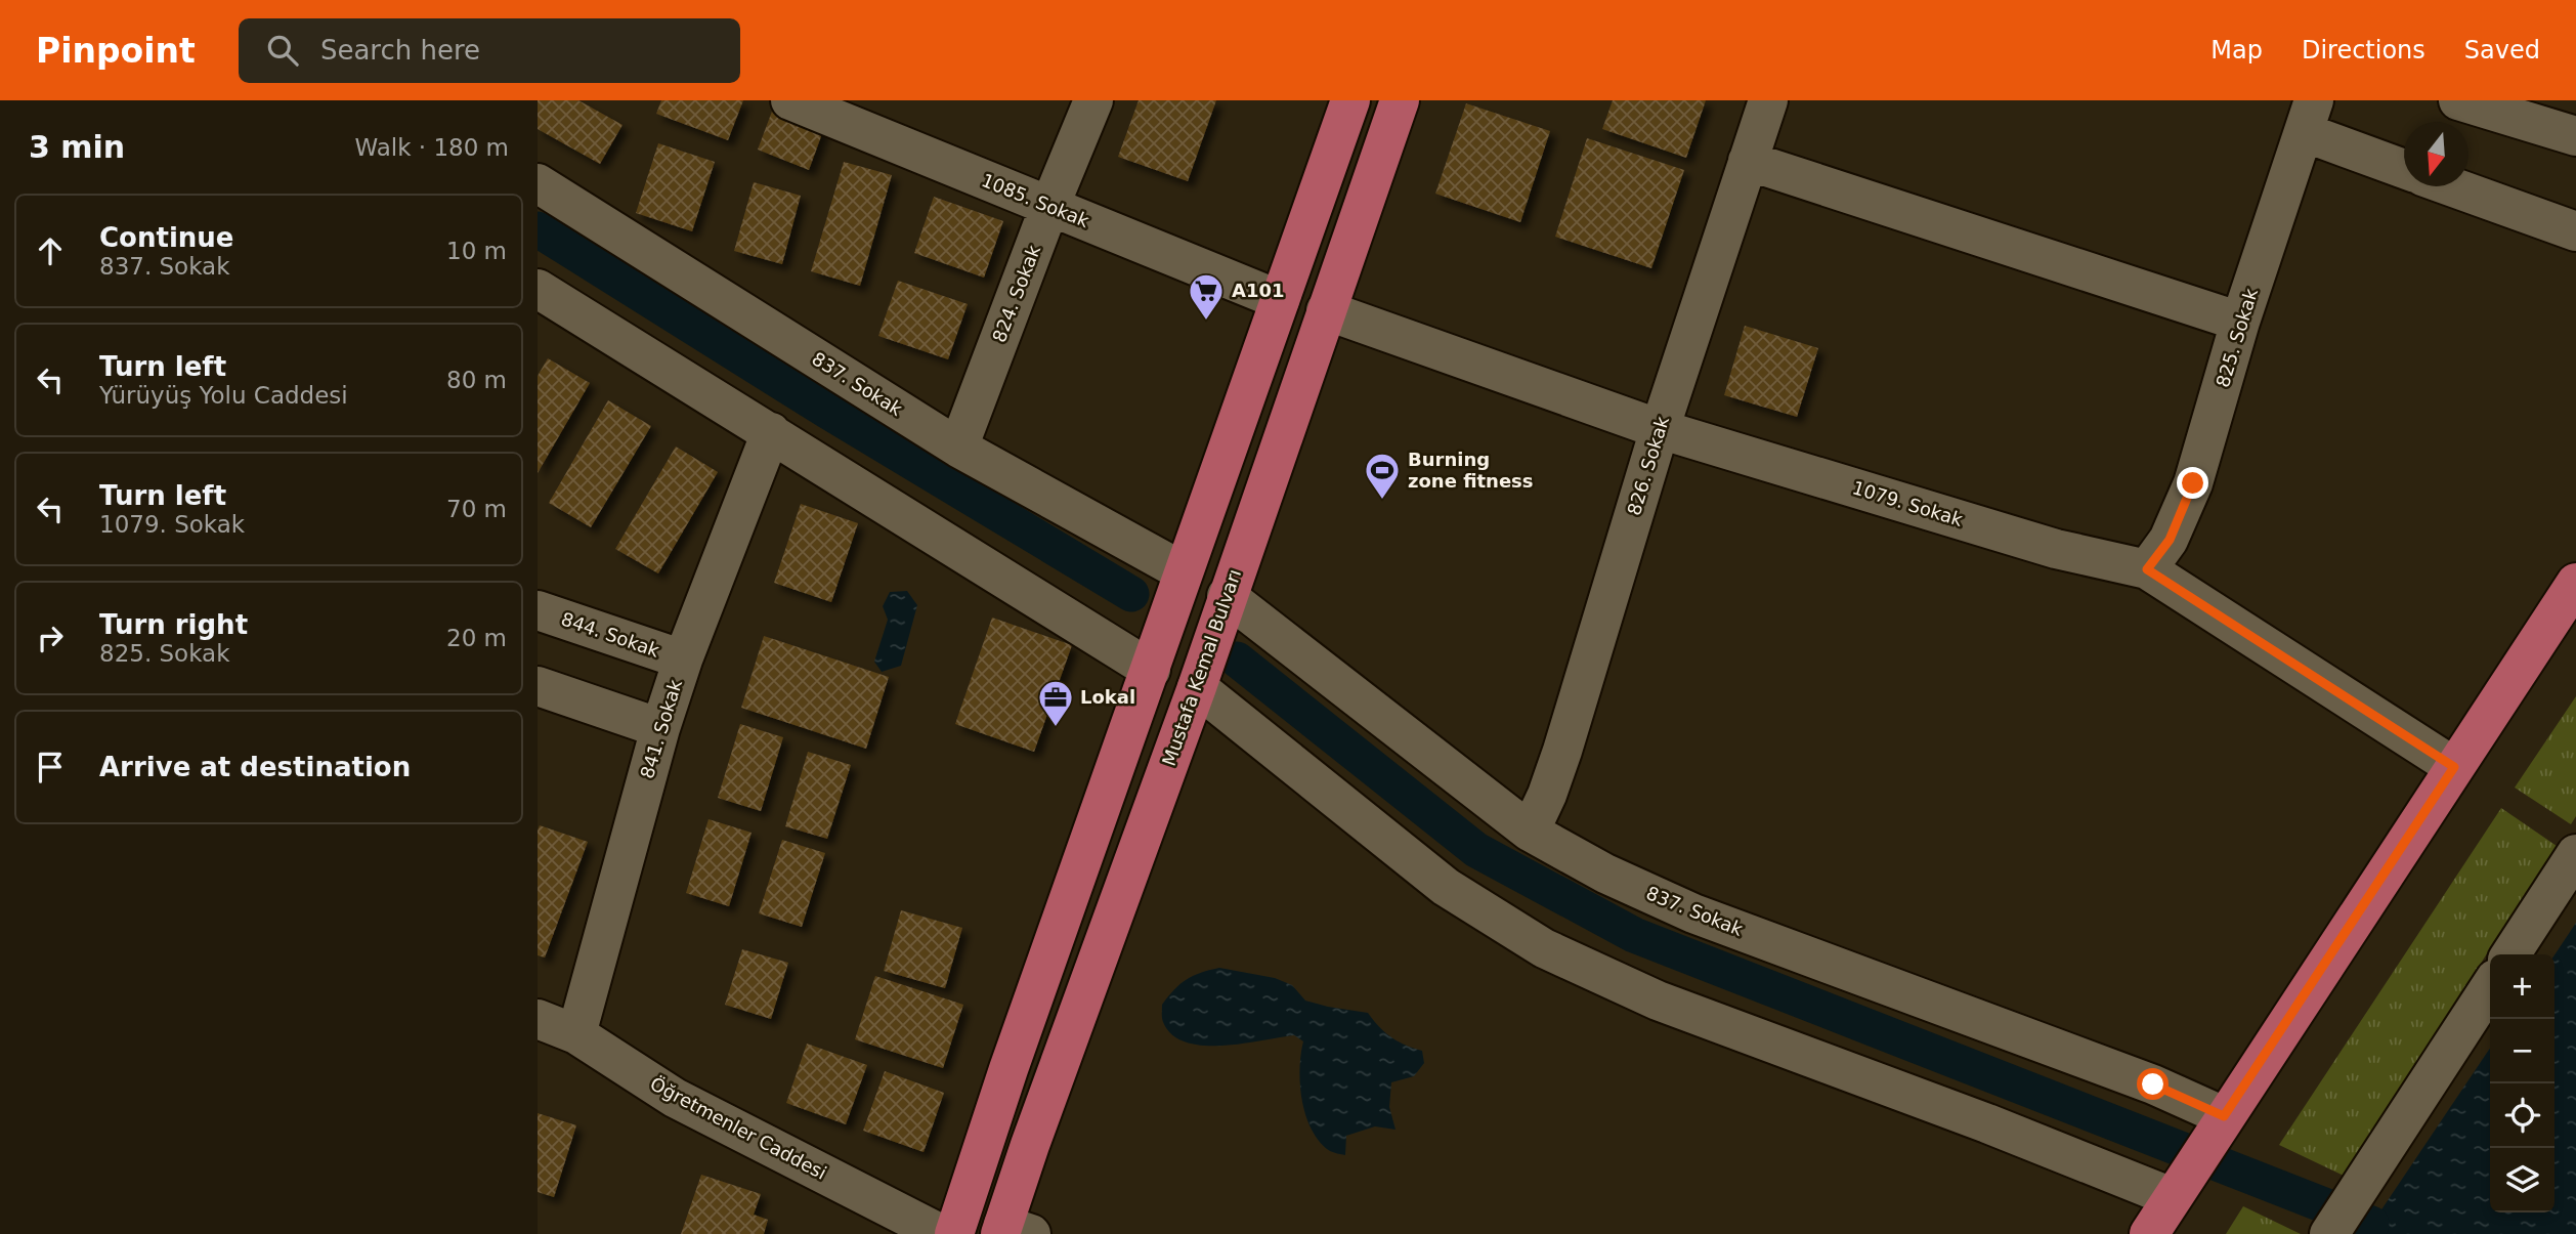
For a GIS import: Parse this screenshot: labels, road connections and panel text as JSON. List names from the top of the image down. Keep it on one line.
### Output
{"streets":{"main road":["Mustafa Kemal Bulvarı"],"street":["1085. Sokak","824. Sokak","825. Sokak","837. Sokak","826. Sokak","1079. Sokak","844. Sokak","841. Sokak","Öğretmenler Caddesi"]},"crossings":[["1085. Sokak","824. Sokak"],["824. Sokak","837. Sokak"],["825. Sokak","1079. Sokak"],["837. Sokak","826. Sokak"],["837. Sokak","Mustafa Kemal Bulvarı"],["826. Sokak","1079. Sokak"],["1079. Sokak","Mustafa Kemal Bulvarı"],["844. Sokak","841. Sokak"],["841. Sokak","Öğretmenler Caddesi"]],"places":{"supermarket":["A101"],"sports":["Burning zone fitness"],"office":["Lokal"]},"north":"bottom","page":{"header":"Pinpoint","search":"Search here","nav":["Map","Directions","Saved"],"heading":["3 min","Walk · 180 m"],"list":[["Continue","837. Sokak","10 m"],["Turn left","Yürüyüş Yolu Caddesi","80 m"],["Turn left","1079. Sokak","70 m"],["Turn right","825. Sokak","20 m"],"Arrive at destination"],"map_buttons":["+","−"]}}
